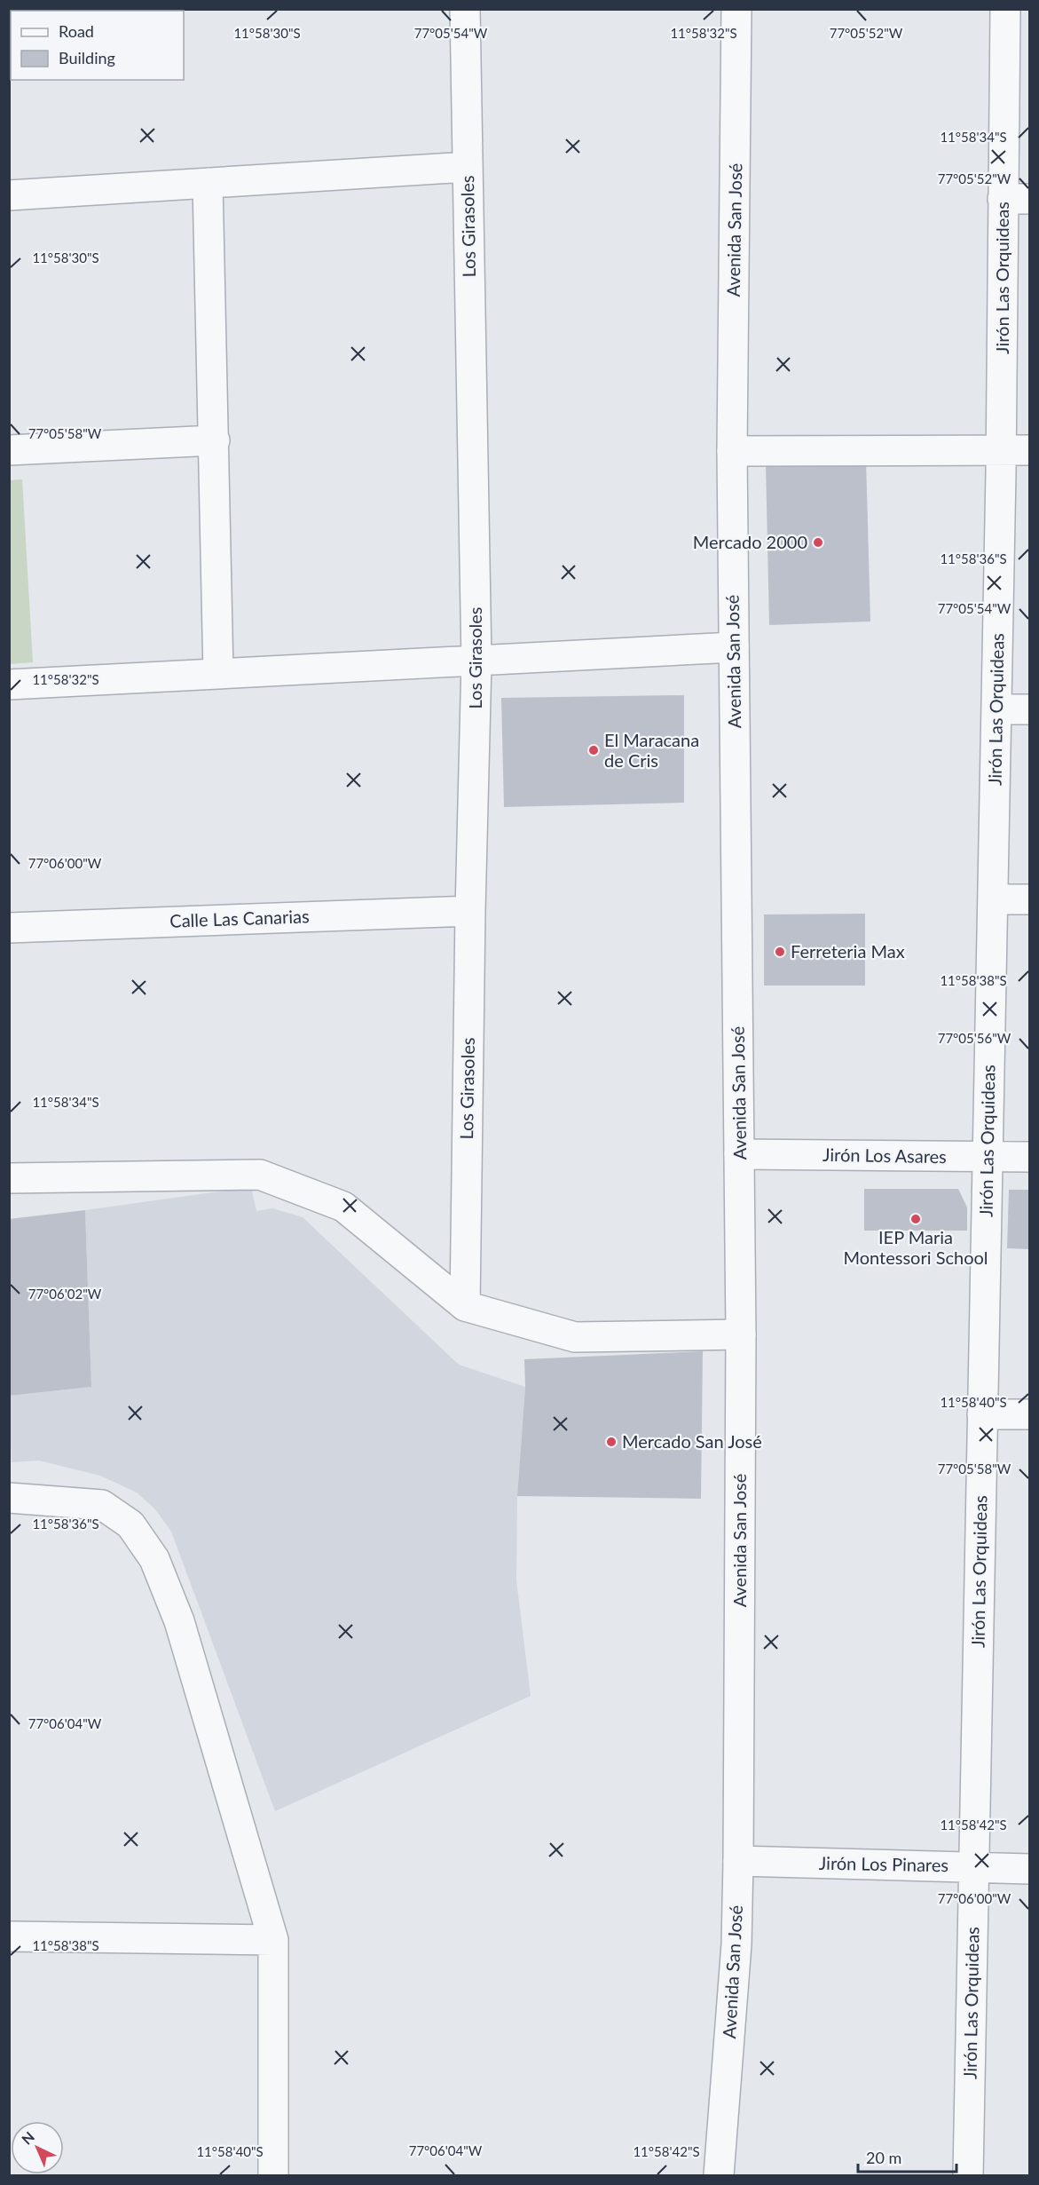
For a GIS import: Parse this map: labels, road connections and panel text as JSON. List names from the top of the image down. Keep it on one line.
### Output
{"streets":{"street":["Los Girasoles","Avenida San José","Jirón Las Orquideas","Calle Las Canarias","Jirón Los Asares","Jirón Los Pinares"]},"crossings":[["Los Girasoles","Calle Las Canarias"],["Avenida San José","Jirón Los Asares"],["Avenida San José","Jirón Los Pinares"],["Jirón Las Orquideas","Jirón Los Asares"],["Jirón Las Orquideas","Jirón Los Pinares"]],"places":["Mercado 2000","El Maracana de Cris","Ferreteria Max","IEP Maria Montessori School","Mercado San José"],"legend":["Road","Building"],"scale_bar":"20 m","north":"top left","coordinates":["11°58'30\"S","11°58'32\"S","77°05'54\"W","77°05'52\"W","11°58'34\"S","77°05'58\"W","11°58'36\"S","77°06'00\"W","11°58'38\"S","77°05'56\"W","77°06'02\"W","11°58'40\"S","77°06'04\"W","11°58'42\"S"]}
